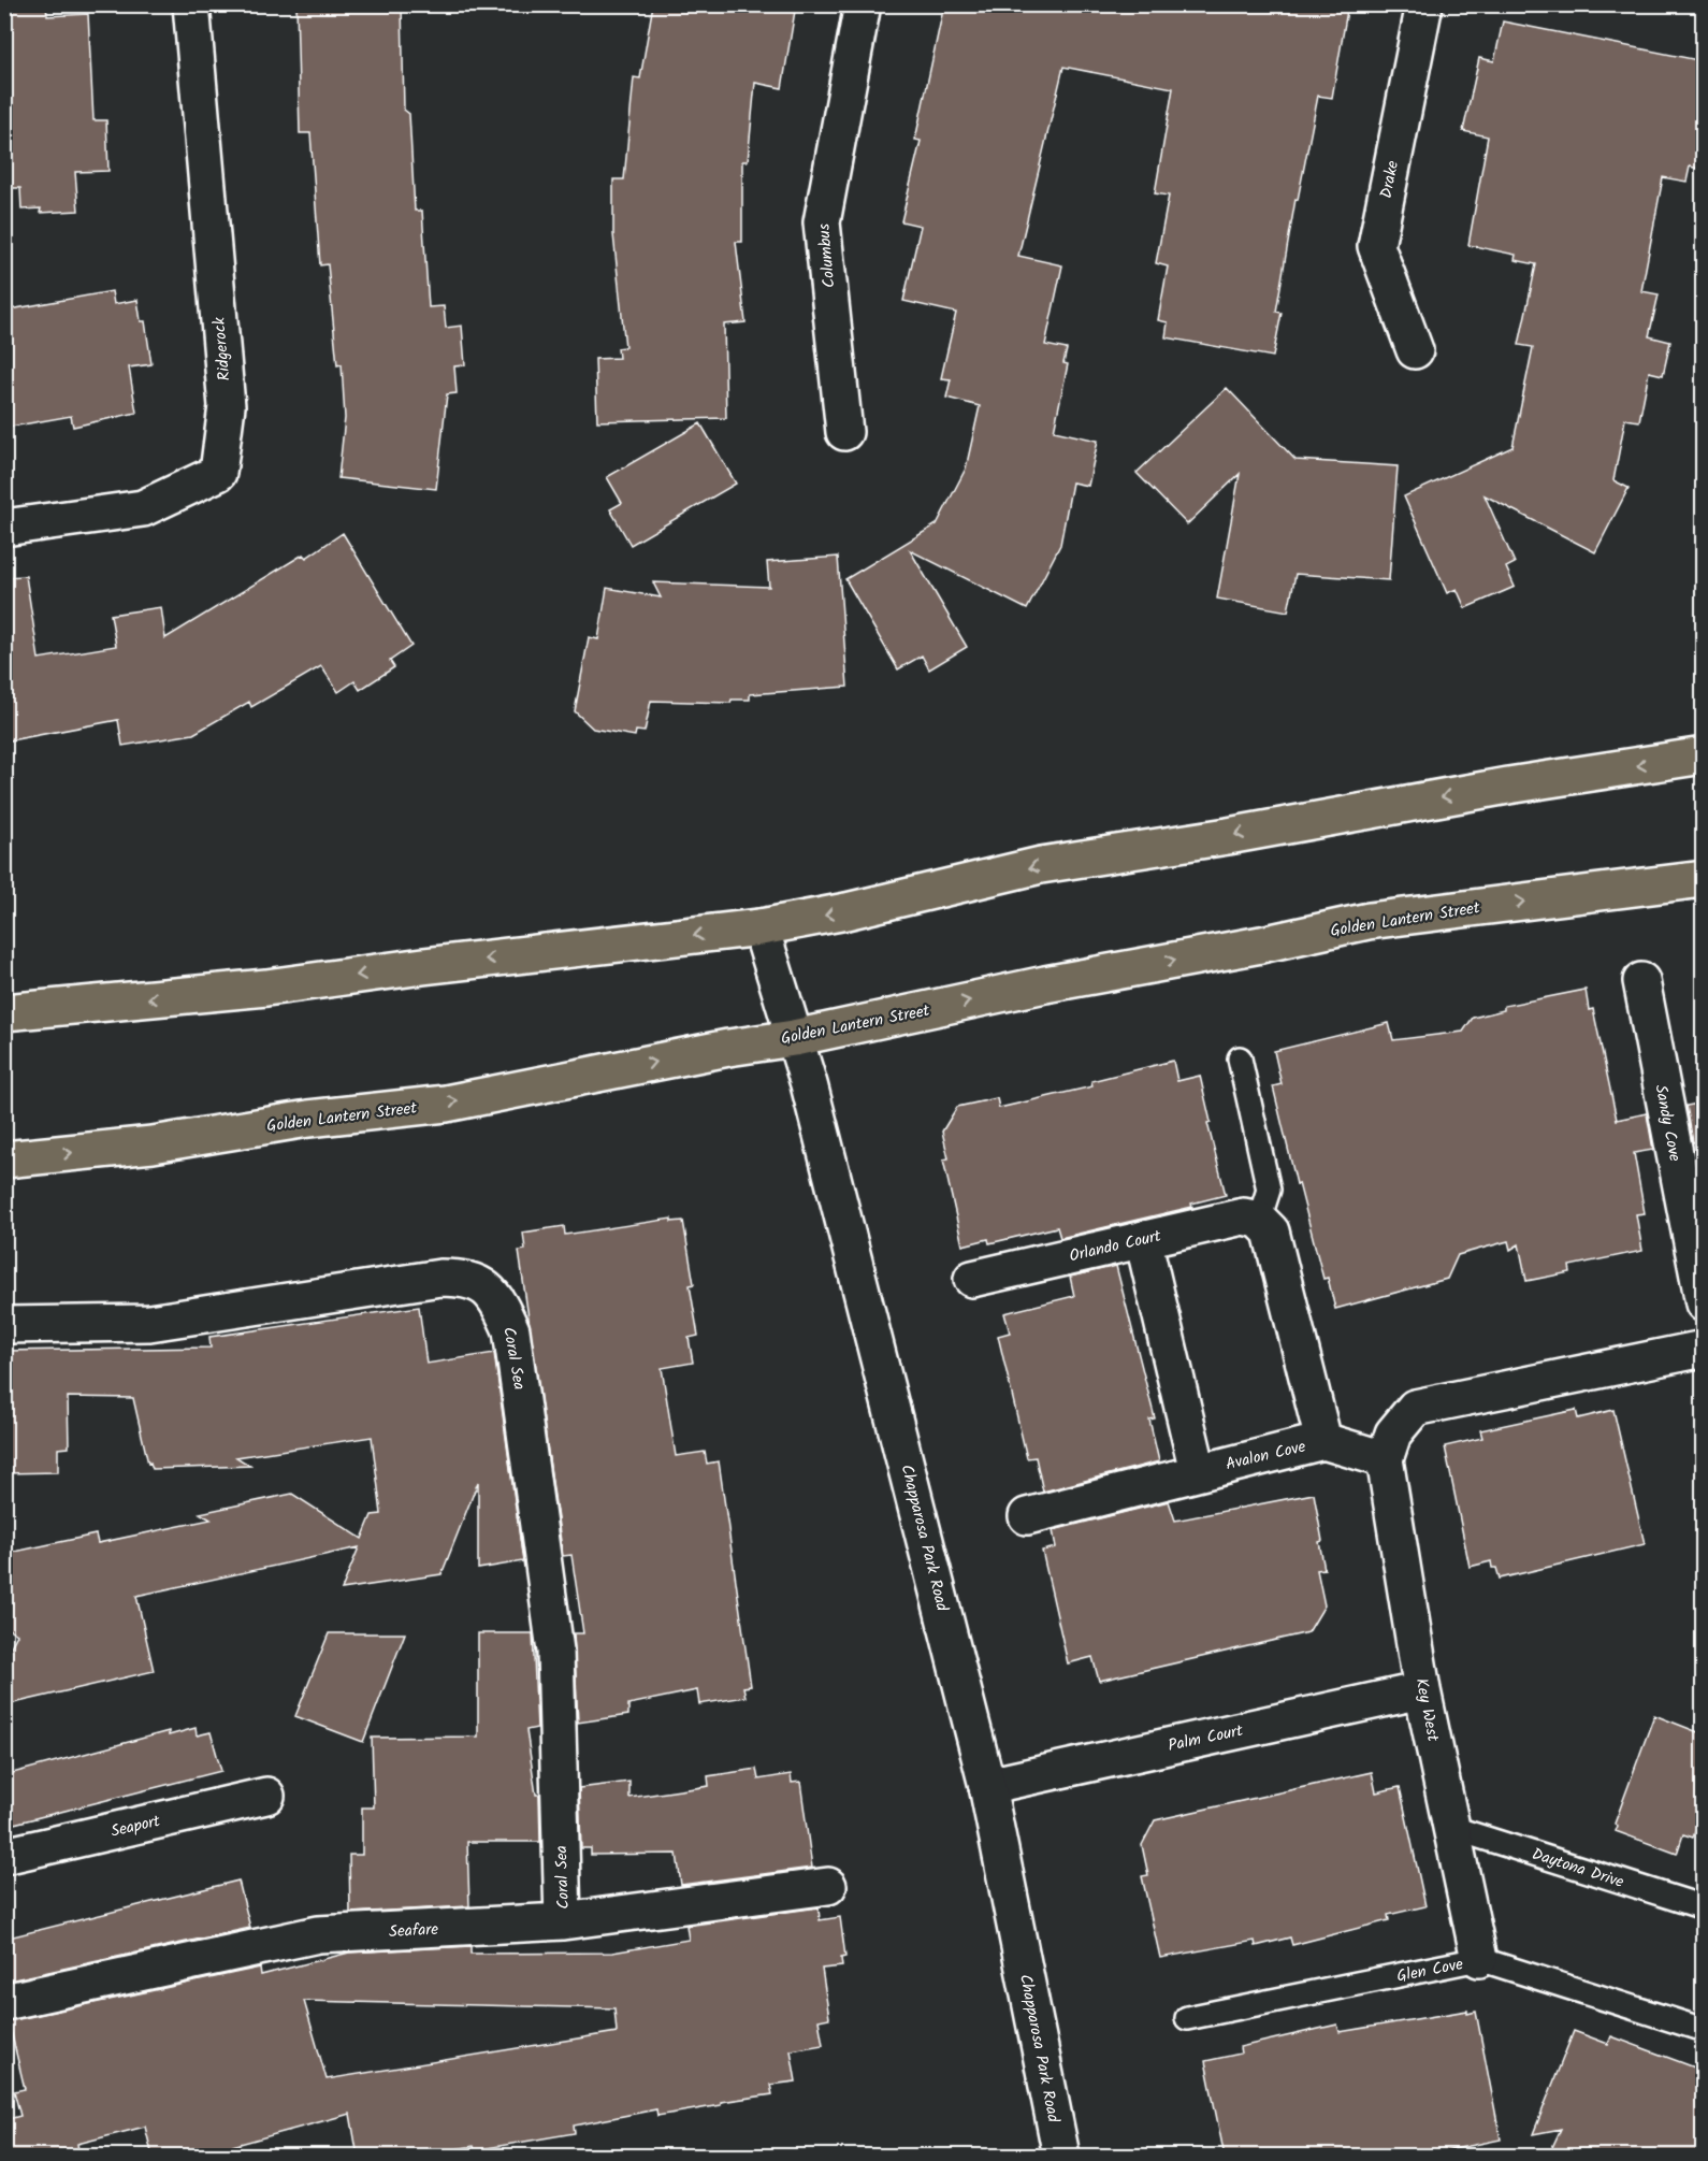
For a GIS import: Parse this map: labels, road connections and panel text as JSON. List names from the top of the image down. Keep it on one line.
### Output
{"streets":{"main road":["Golden Lantern Street"],"street":["Drake","Columbus","Ridgerock","Sandy Cove","Orlando Court","Coral Sea","Avalon Cove","Chapparosa Park Road","Key West","Palm Court","Seaport","Seafare"],"lane":["Daytona Drive","Glen Cove"]},"crossings":[["Golden Lantern Street","Chapparosa Park Road"],["Coral Sea","Seafare"],["Avalon Cove","Key West"],["Chapparosa Park Road","Palm Court"],["Key West","Palm Court"],["Key West","Daytona Drive"],["Key West","Glen Cove"]]}
